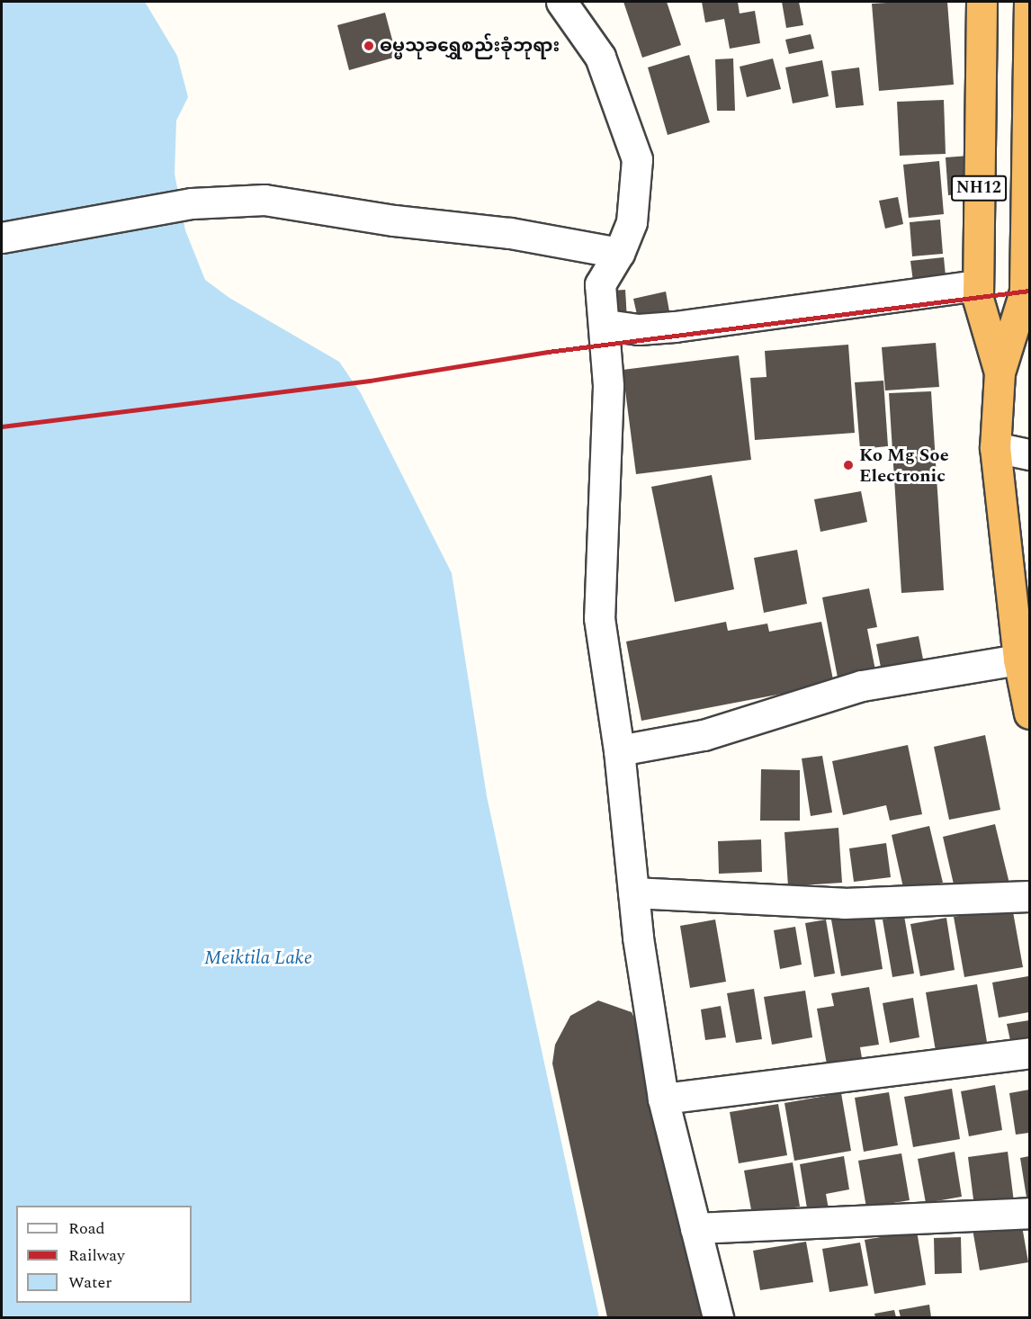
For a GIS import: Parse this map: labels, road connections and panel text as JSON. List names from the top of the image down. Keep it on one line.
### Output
{"streets":{"highway":["NH12"]},"water":["Meiktila Lake"],"places":["ဓမ္မသုခရွှေစည်းခုံဘုရား","Ko Mg Soe Electronic"],"legend":["Road","Railway","Water"]}
